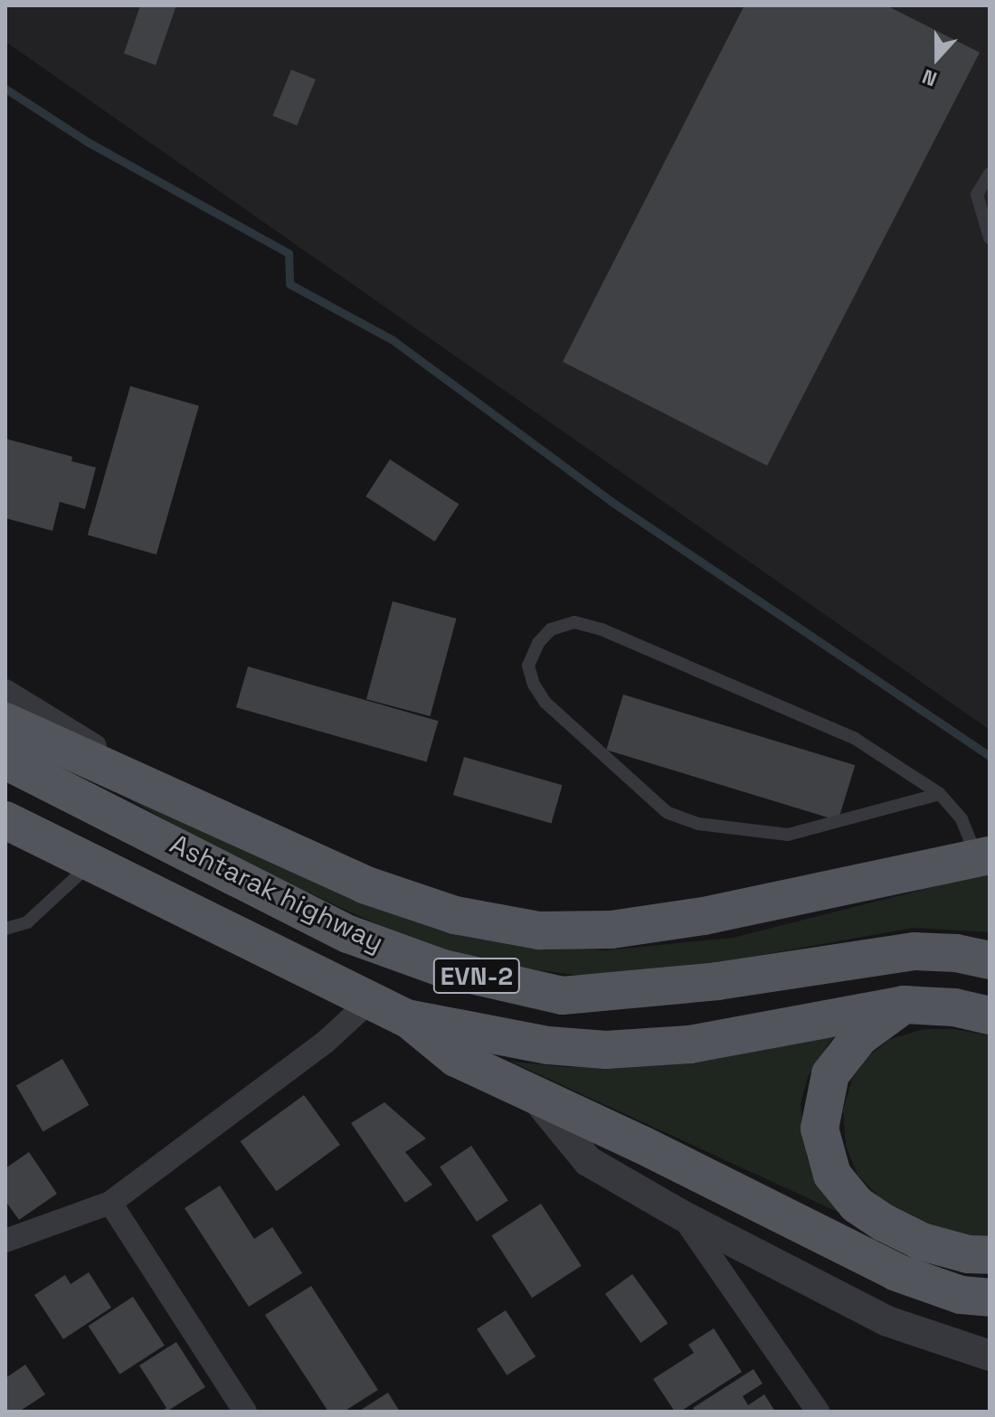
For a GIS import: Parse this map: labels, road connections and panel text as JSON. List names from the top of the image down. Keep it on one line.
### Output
{"streets":{"main road":["Ashtarak highway","EVN-2"]},"north":"bottom"}
